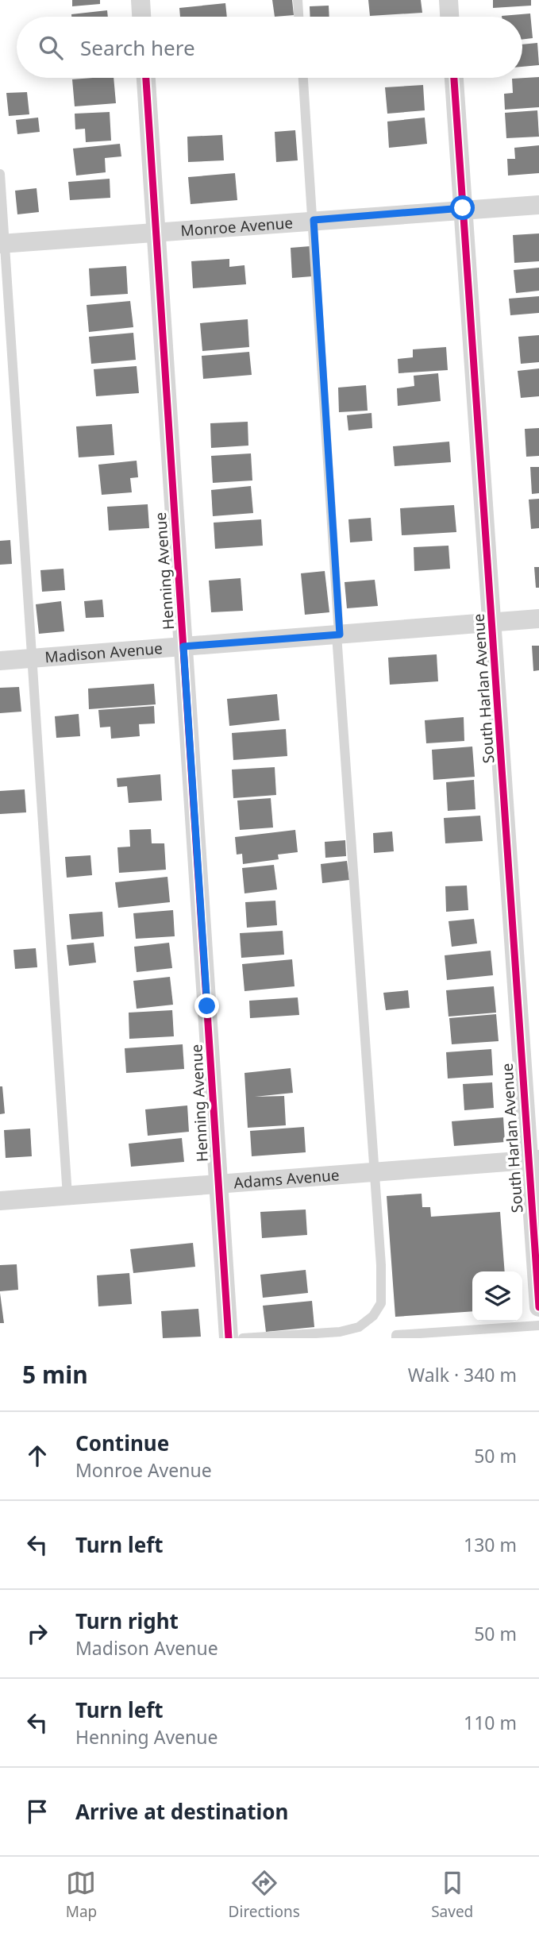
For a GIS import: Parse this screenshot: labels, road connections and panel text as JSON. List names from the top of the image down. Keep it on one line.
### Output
{"streets":{"street":["Monroe Avenue","Henning Avenue","Madison Avenue","South Harlan Avenue","Adams Avenue"]},"crossings":[["Monroe Avenue","Henning Avenue"],["Monroe Avenue","South Harlan Avenue"],["Henning Avenue","Madison Avenue"],["Henning Avenue","Adams Avenue"],["Madison Avenue","South Harlan Avenue"],["South Harlan Avenue","Adams Avenue"]],"page":{"search":"Search here","heading":["5 min","Walk · 340 m"],"list":[["Continue","Monroe Avenue","50 m"],["Turn left","130 m"],["Turn right","Madison Avenue","50 m"],["Turn left","Henning Avenue","110 m"],"Arrive at destination"],"nav":["Map","Directions","Saved"]}}
